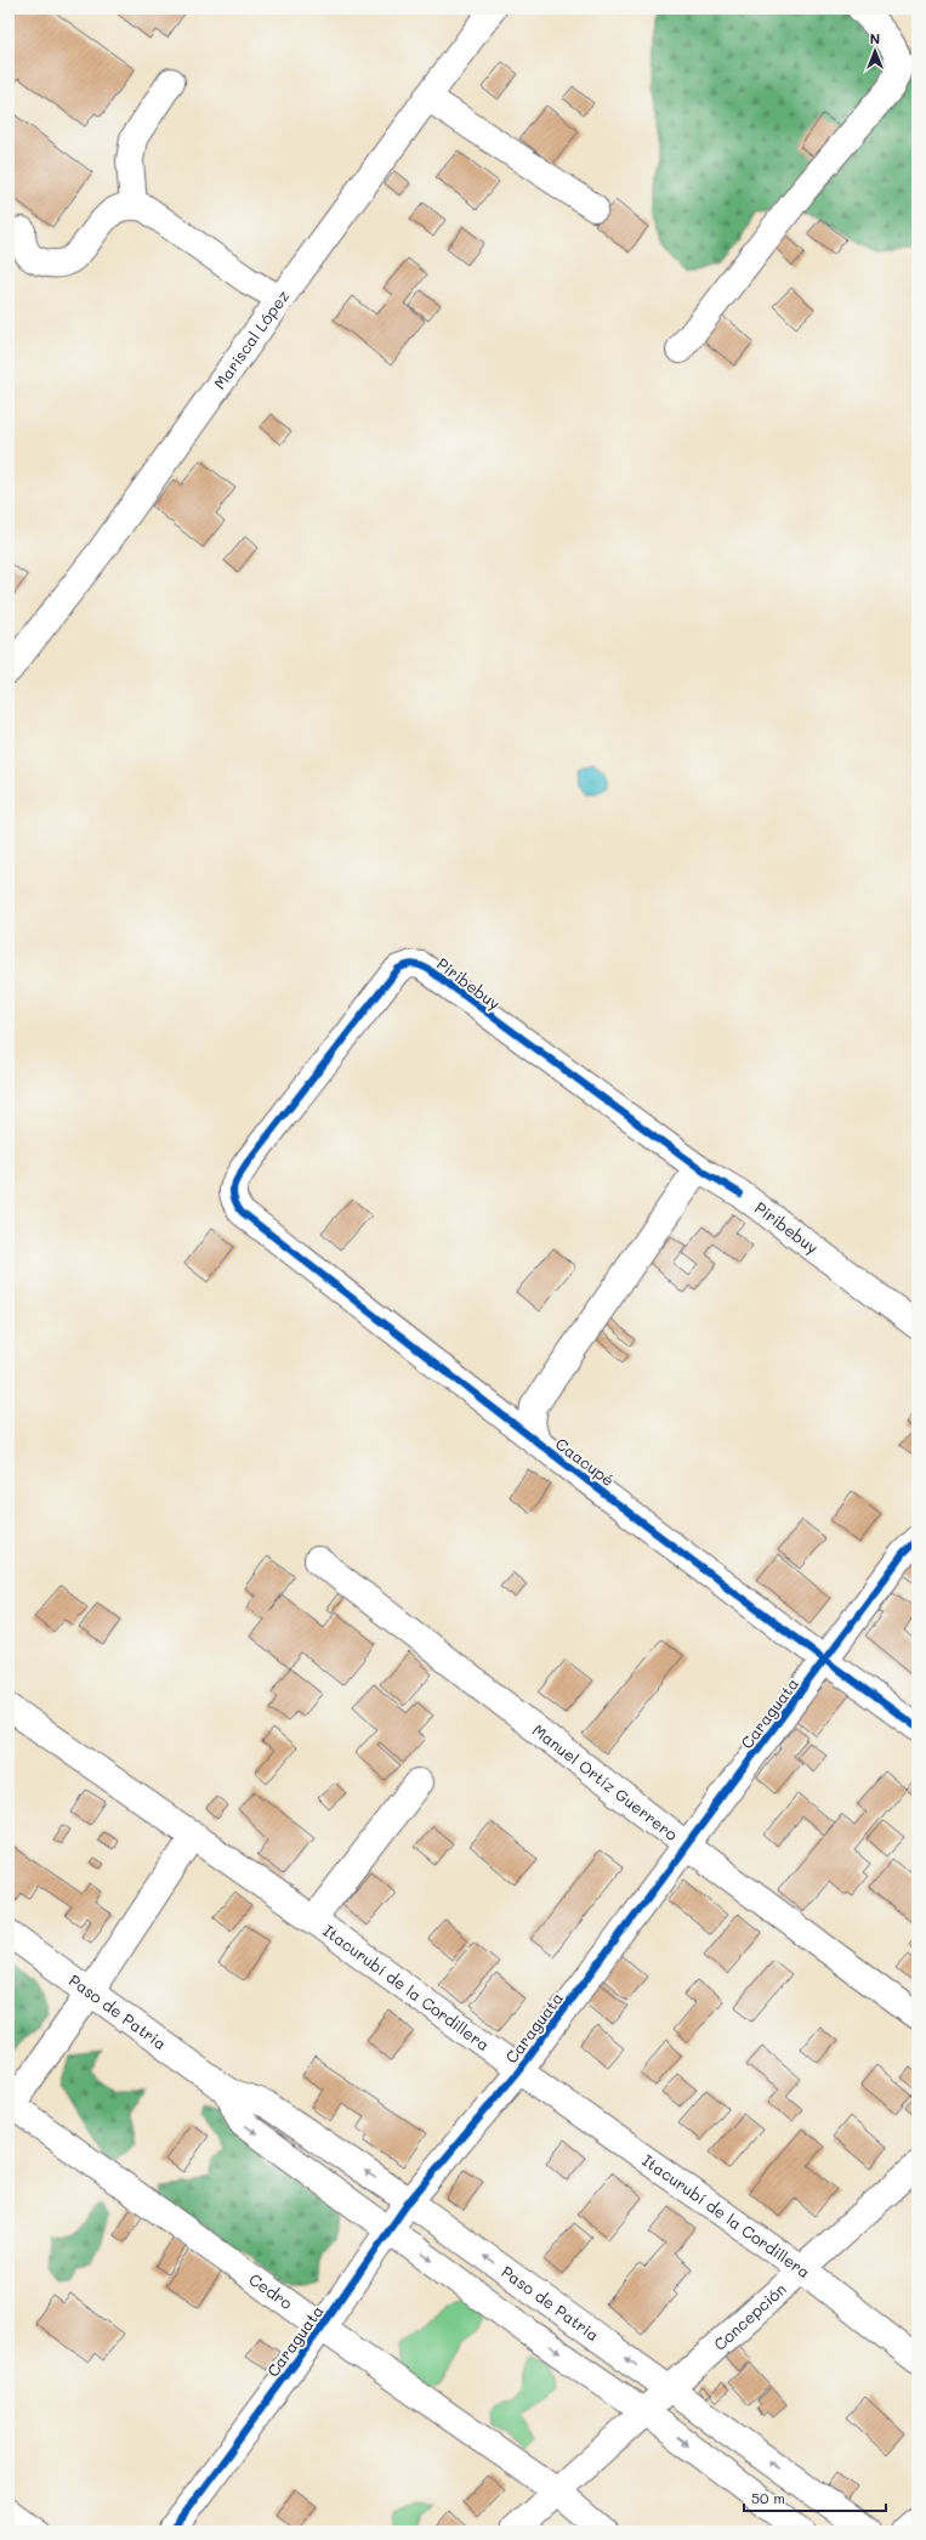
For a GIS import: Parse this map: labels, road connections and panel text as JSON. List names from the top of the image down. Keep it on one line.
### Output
{"streets":{"street":["Mariscal López","Piribebuy","Caacupé","Caraguata","Manuel Ortíz Guerrero","Itacurubí de la Cordillera","Paso de Patria","Cedro","Concepción"]},"crossings":[["Piribebuy","Caacupé"],["Caacupé","Caraguata"],["Caraguata","Manuel Ortíz Guerrero"],["Caraguata","Itacurubí de la Cordillera"],["Caraguata","Paso de Patria"],["Caraguata","Cedro"],["Itacurubí de la Cordillera","Concepción"],["Paso de Patria","Concepción"],["Cedro","Concepción"]],"scale_bar":"50 m","north":"top"}
